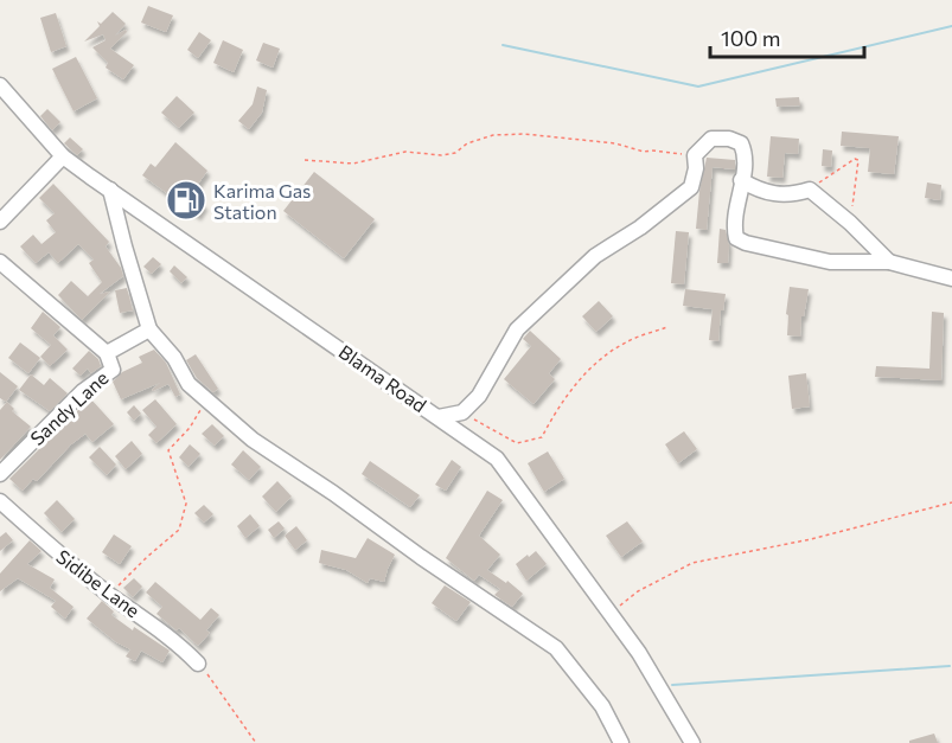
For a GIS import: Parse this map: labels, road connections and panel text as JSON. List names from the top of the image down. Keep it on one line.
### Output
{"streets":{"street":["Blama Road","Sandy Lane","Sidibe Lane"]},"places":{"fuel station":["Karima Gas Station"]},"scale_bar":"100 m"}
